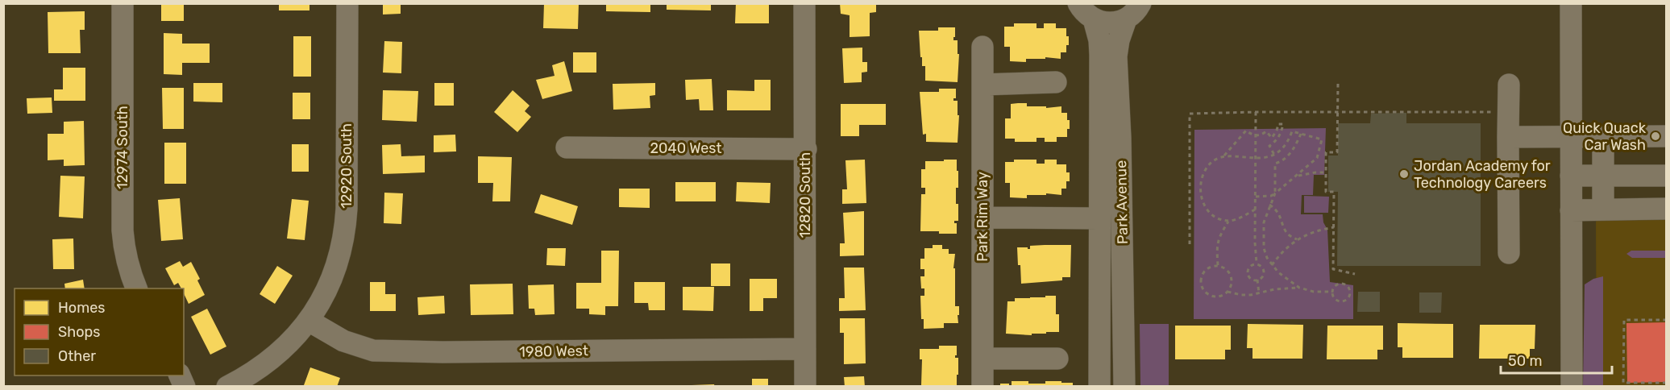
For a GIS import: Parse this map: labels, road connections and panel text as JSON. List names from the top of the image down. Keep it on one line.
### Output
{"streets":{"street":["12974 South","2040 West","12920 South","12820 South","Park Avenue","Park Rim Way","1980 West"]},"crossings":[["2040 West","12820 South"],["12920 South","1980 West"],["12820 South","1980 West"]],"places":["Quick Quack Car Wash","Jordan Academy for Technology Careers"],"legend":["Homes","Shops","Other"],"scale_bar":"50 m"}
